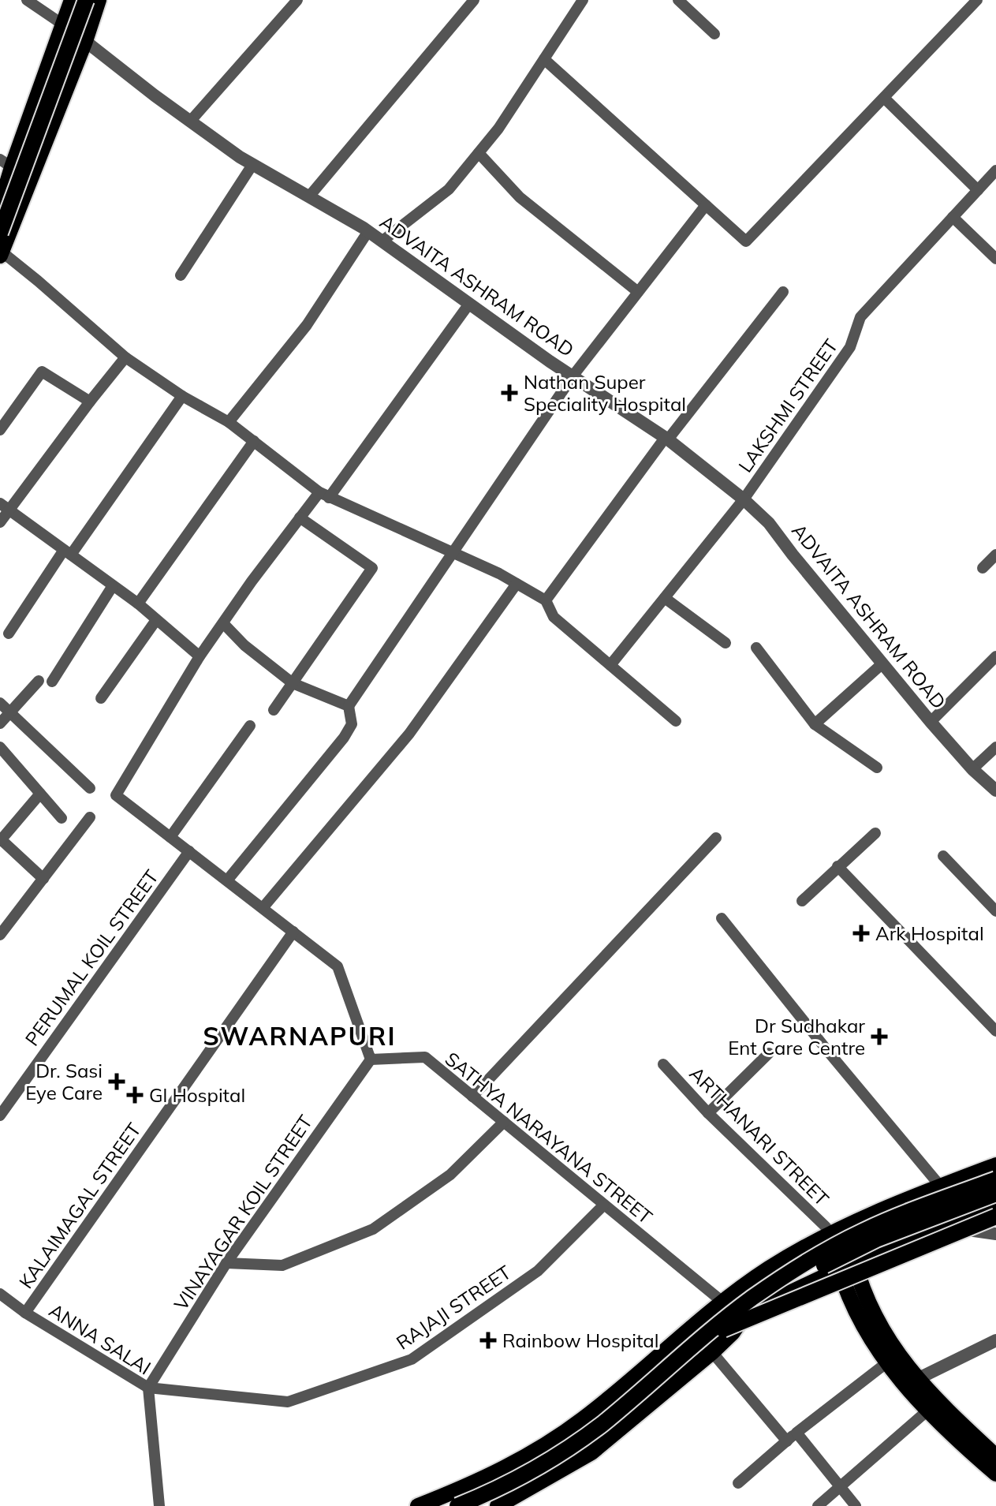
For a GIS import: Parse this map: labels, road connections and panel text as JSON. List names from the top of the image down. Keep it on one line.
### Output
{"streets":{"street":["ADVAITA ASHRAM ROAD","LAKSHMI STREET","PERUMAL KOIL STREET","ARTHANARI STREET","SATHYA NARAYANA STREET","KALAIMAGAL STREET","VINAYAGAR KOIL STREET","RAJAJI STREET","ANNA SALAI"]},"crossings":[["ADVAITA ASHRAM ROAD","LAKSHMI STREET"],["SATHYA NARAYANA STREET","VINAYAGAR KOIL STREET"],["SATHYA NARAYANA STREET","RAJAJI STREET"],["KALAIMAGAL STREET","ANNA SALAI"],["VINAYAGAR KOIL STREET","RAJAJI STREET"],["VINAYAGAR KOIL STREET","ANNA SALAI"],["RAJAJI STREET","ANNA SALAI"]],"districts":["SWARNAPURI"],"places":{"health":["Nathan Super Speciality Hospital","Ark Hospital","Dr Sudhakar Ent Care Centre","Dr. Sasi Eye Care","Gl Hospital","Rainbow Hospital"]}}
